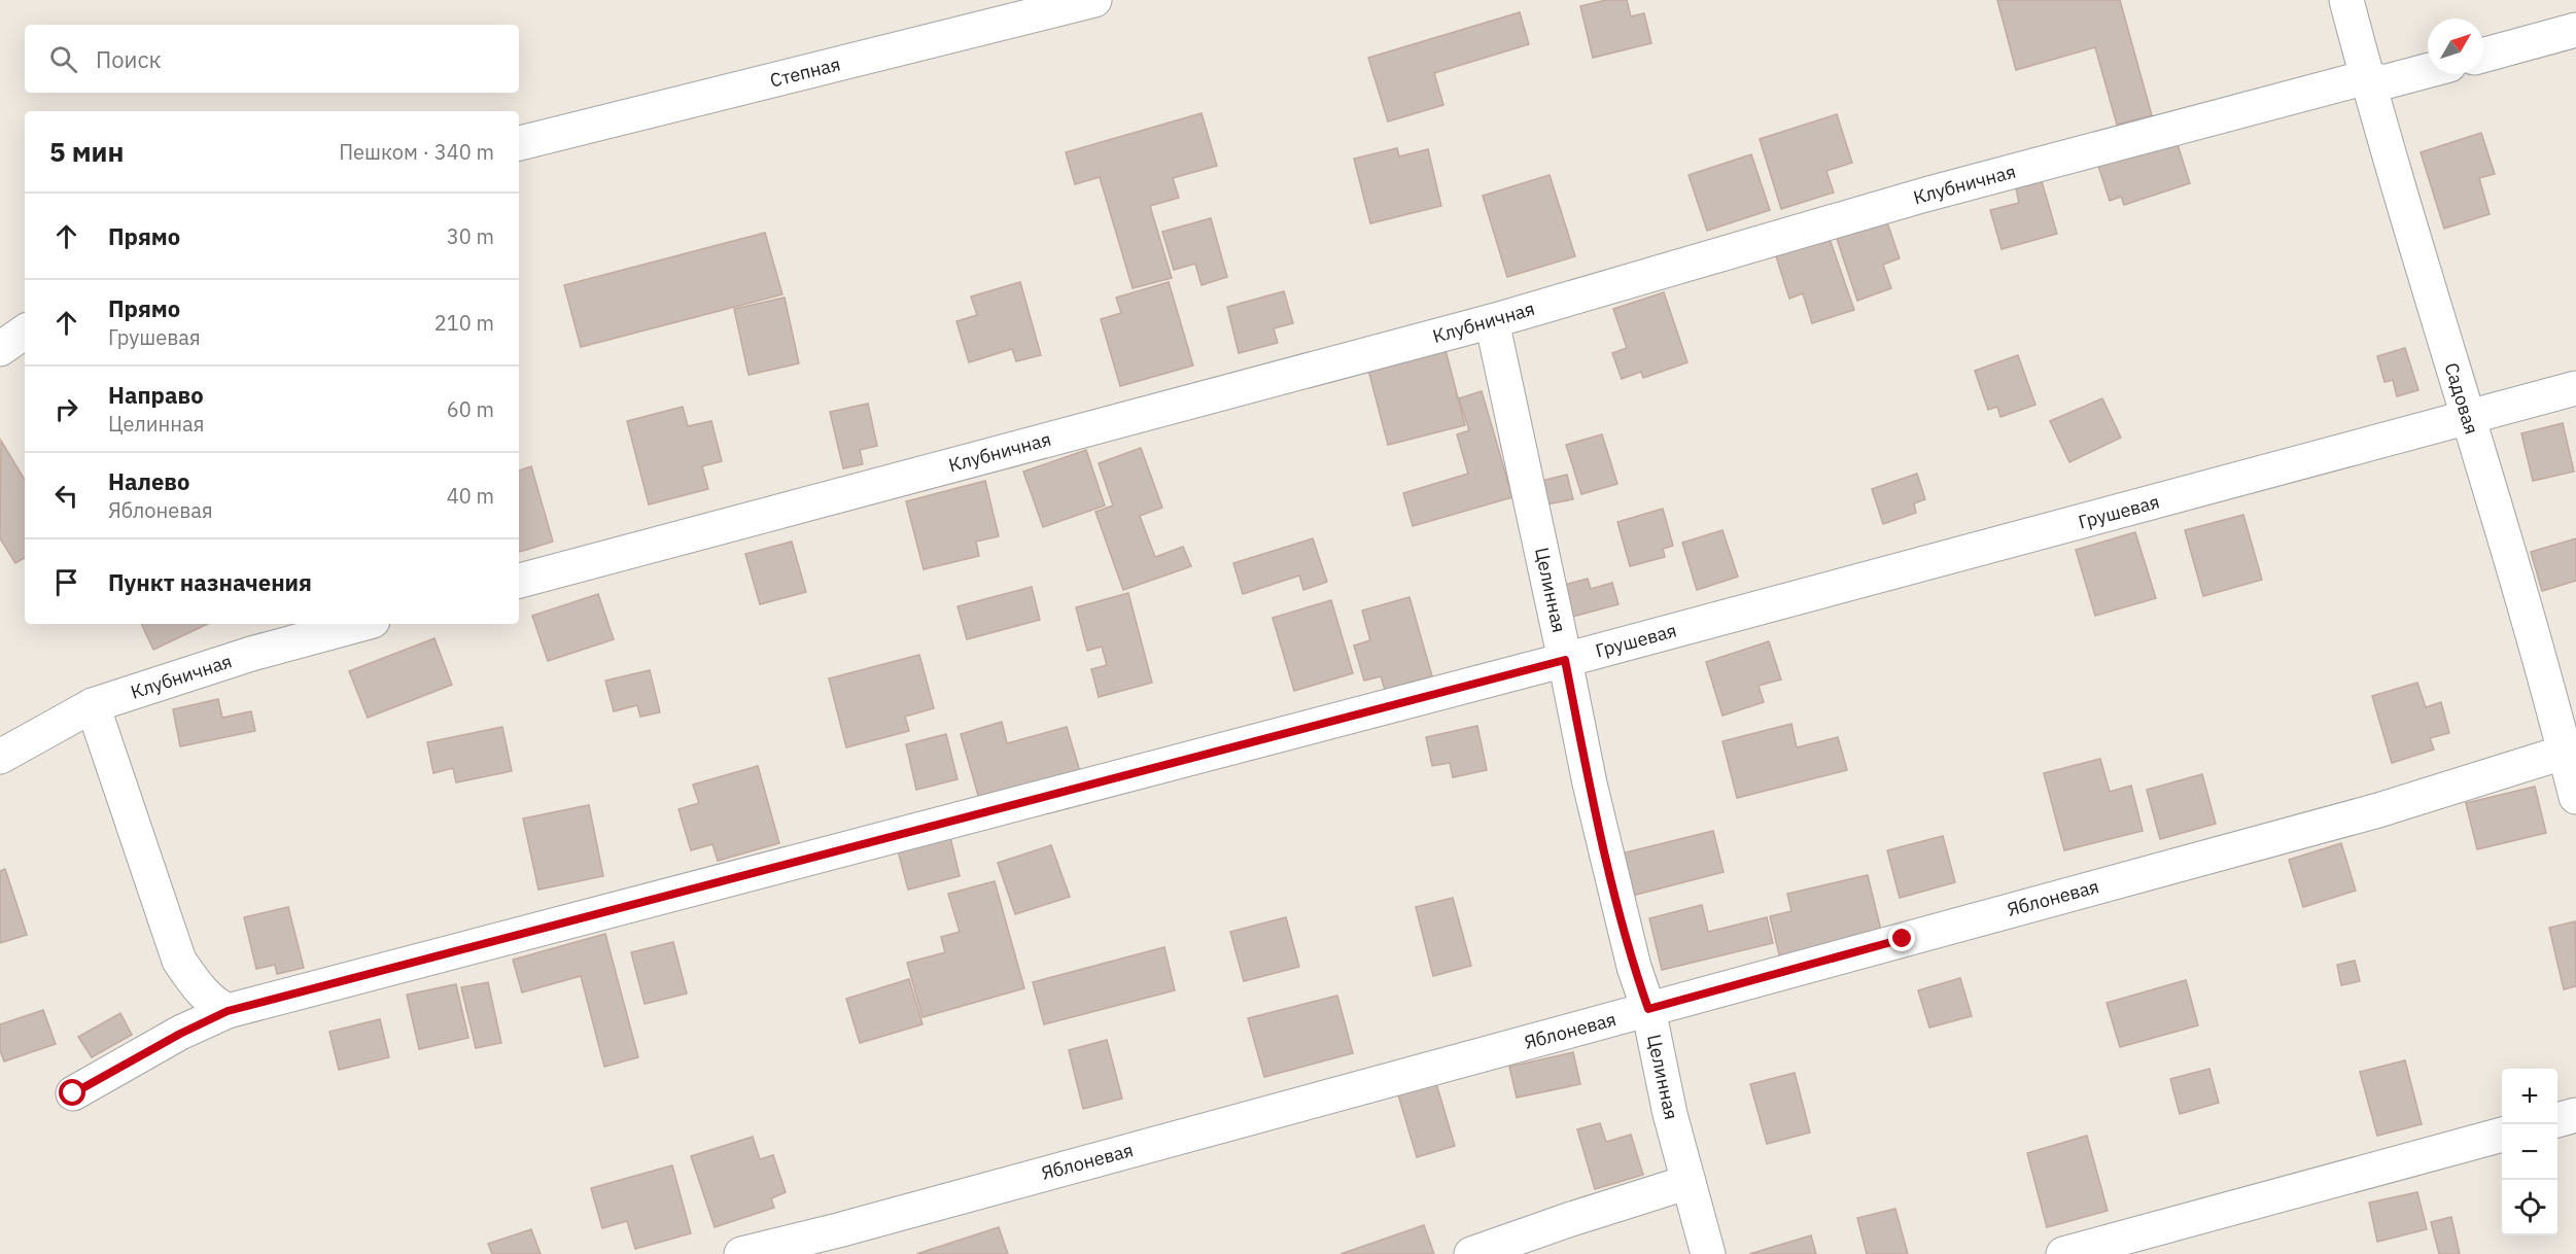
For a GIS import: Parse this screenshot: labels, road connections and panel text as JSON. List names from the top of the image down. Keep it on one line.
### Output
{"streets":{"street":["Степная","Клубничная","Садовая","Грушевая","Целинная","Яблоневая"]},"crossings":[["Клубничная","Садовая"],["Клубничная","Целинная"],["Садовая","Грушевая"],["Садовая","Яблоневая"],["Грушевая","Целинная"],["Целинная","Яблоневая"]],"north":"top right","page":{"search":"Поиск","heading":["5 мин","Пешком · 340 m"],"list":[["Прямо","30 m"],["Прямо","Грушевая","210 m"],["Направо","Целинная","60 m"],["Налево","Яблоневая","40 m"],"Пункт назначения"],"map_buttons":["+","−"]}}
